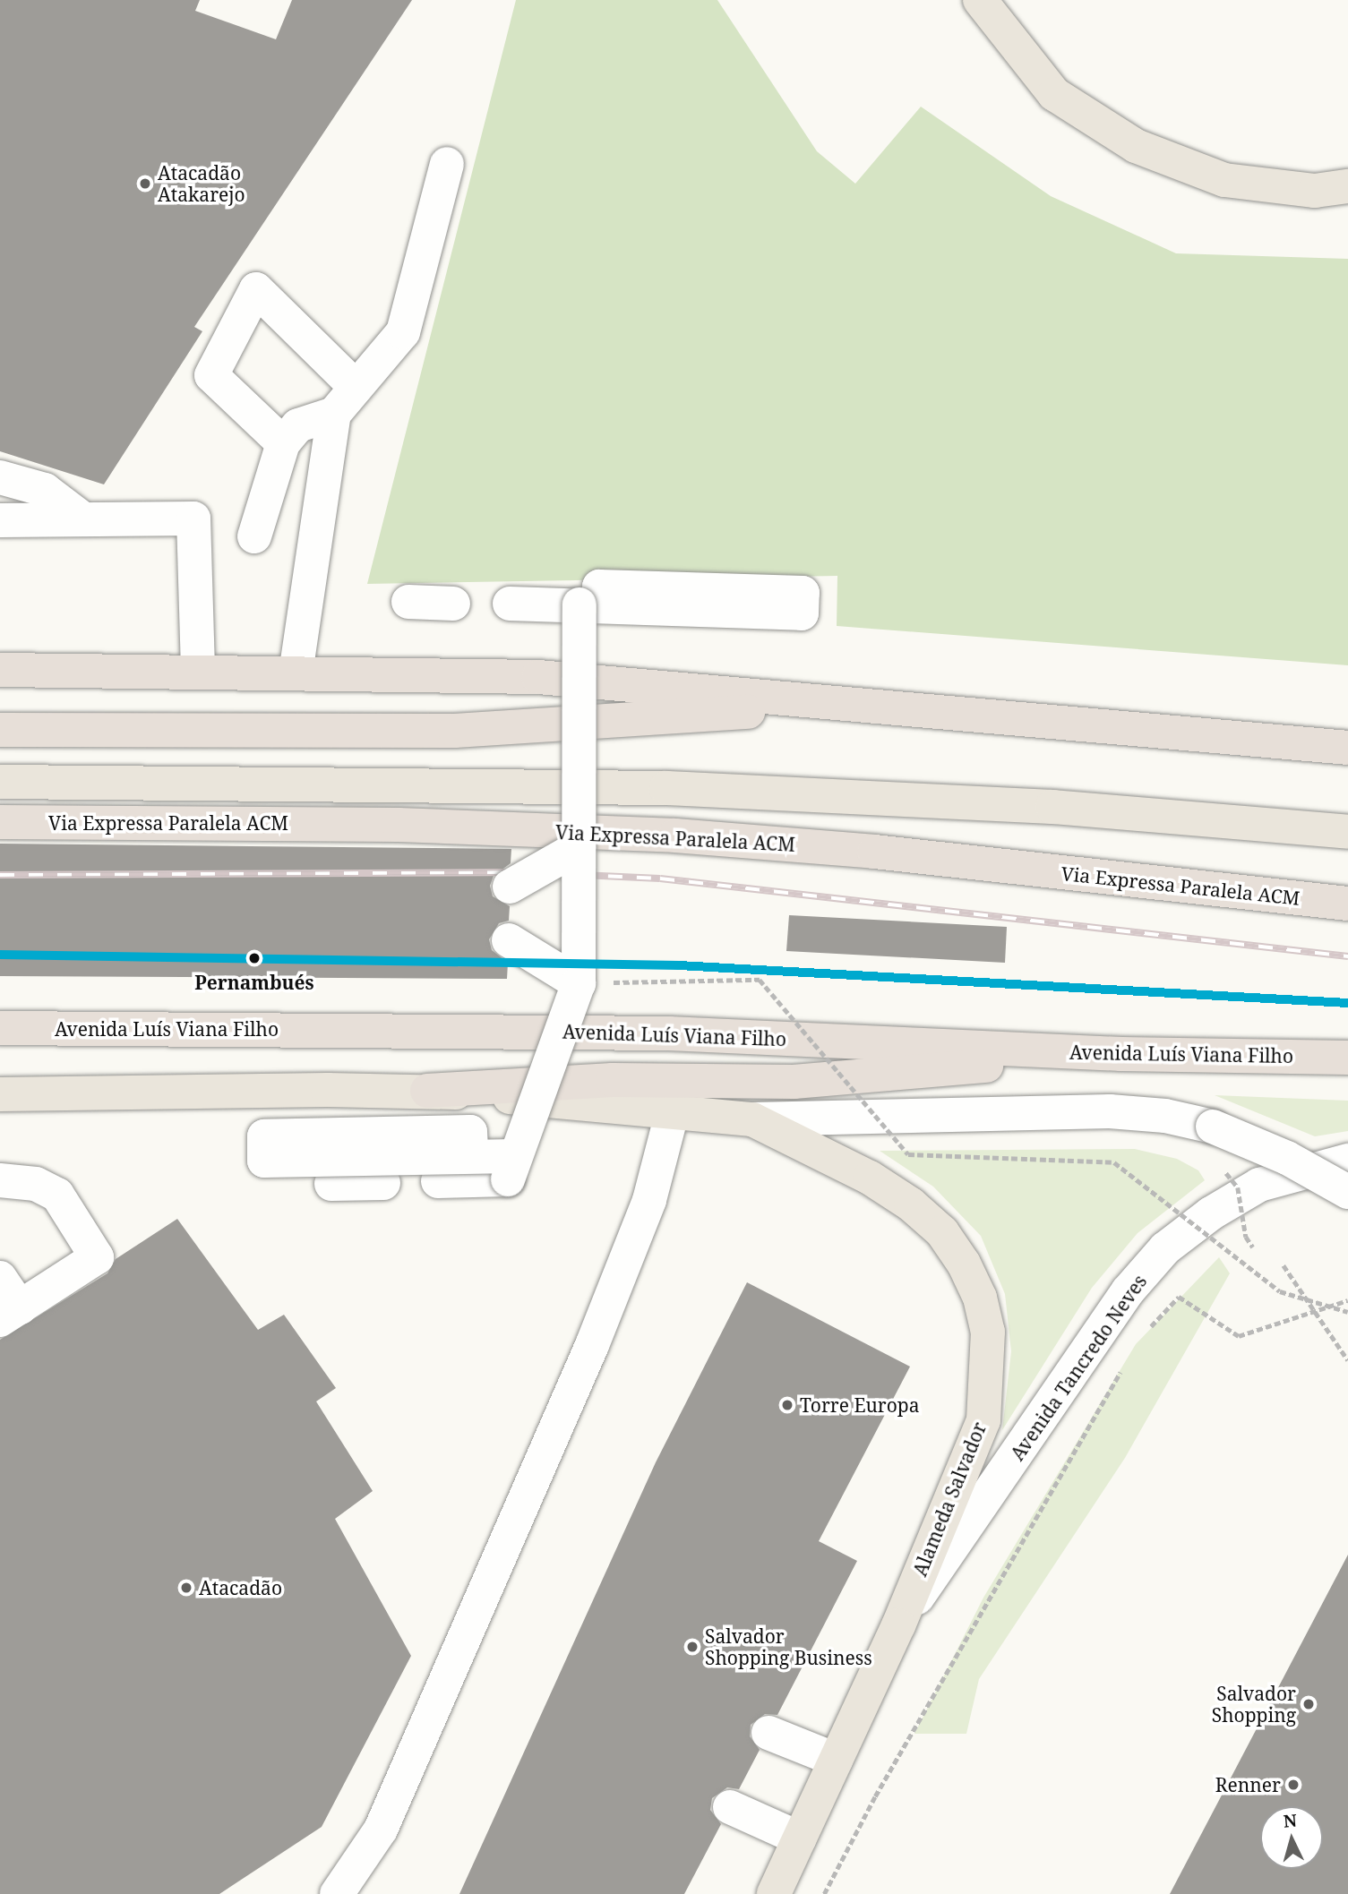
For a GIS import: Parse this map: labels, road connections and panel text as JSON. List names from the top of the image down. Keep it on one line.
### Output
{"streets":{"highway":["Via Expressa Paralela ACM","Avenida Luís Viana Filho"],"main road":["Alameda Salvador"],"street":["Avenida Tancredo Neves"]},"crossings":[["Avenida Tancredo Neves","Alameda Salvador"]],"places":["Atacadão Atakarejo","Pernambués","Torre Europa","Atacadão","Salvador Shopping Business","Salvador Shopping","Renner"],"north":"top"}
